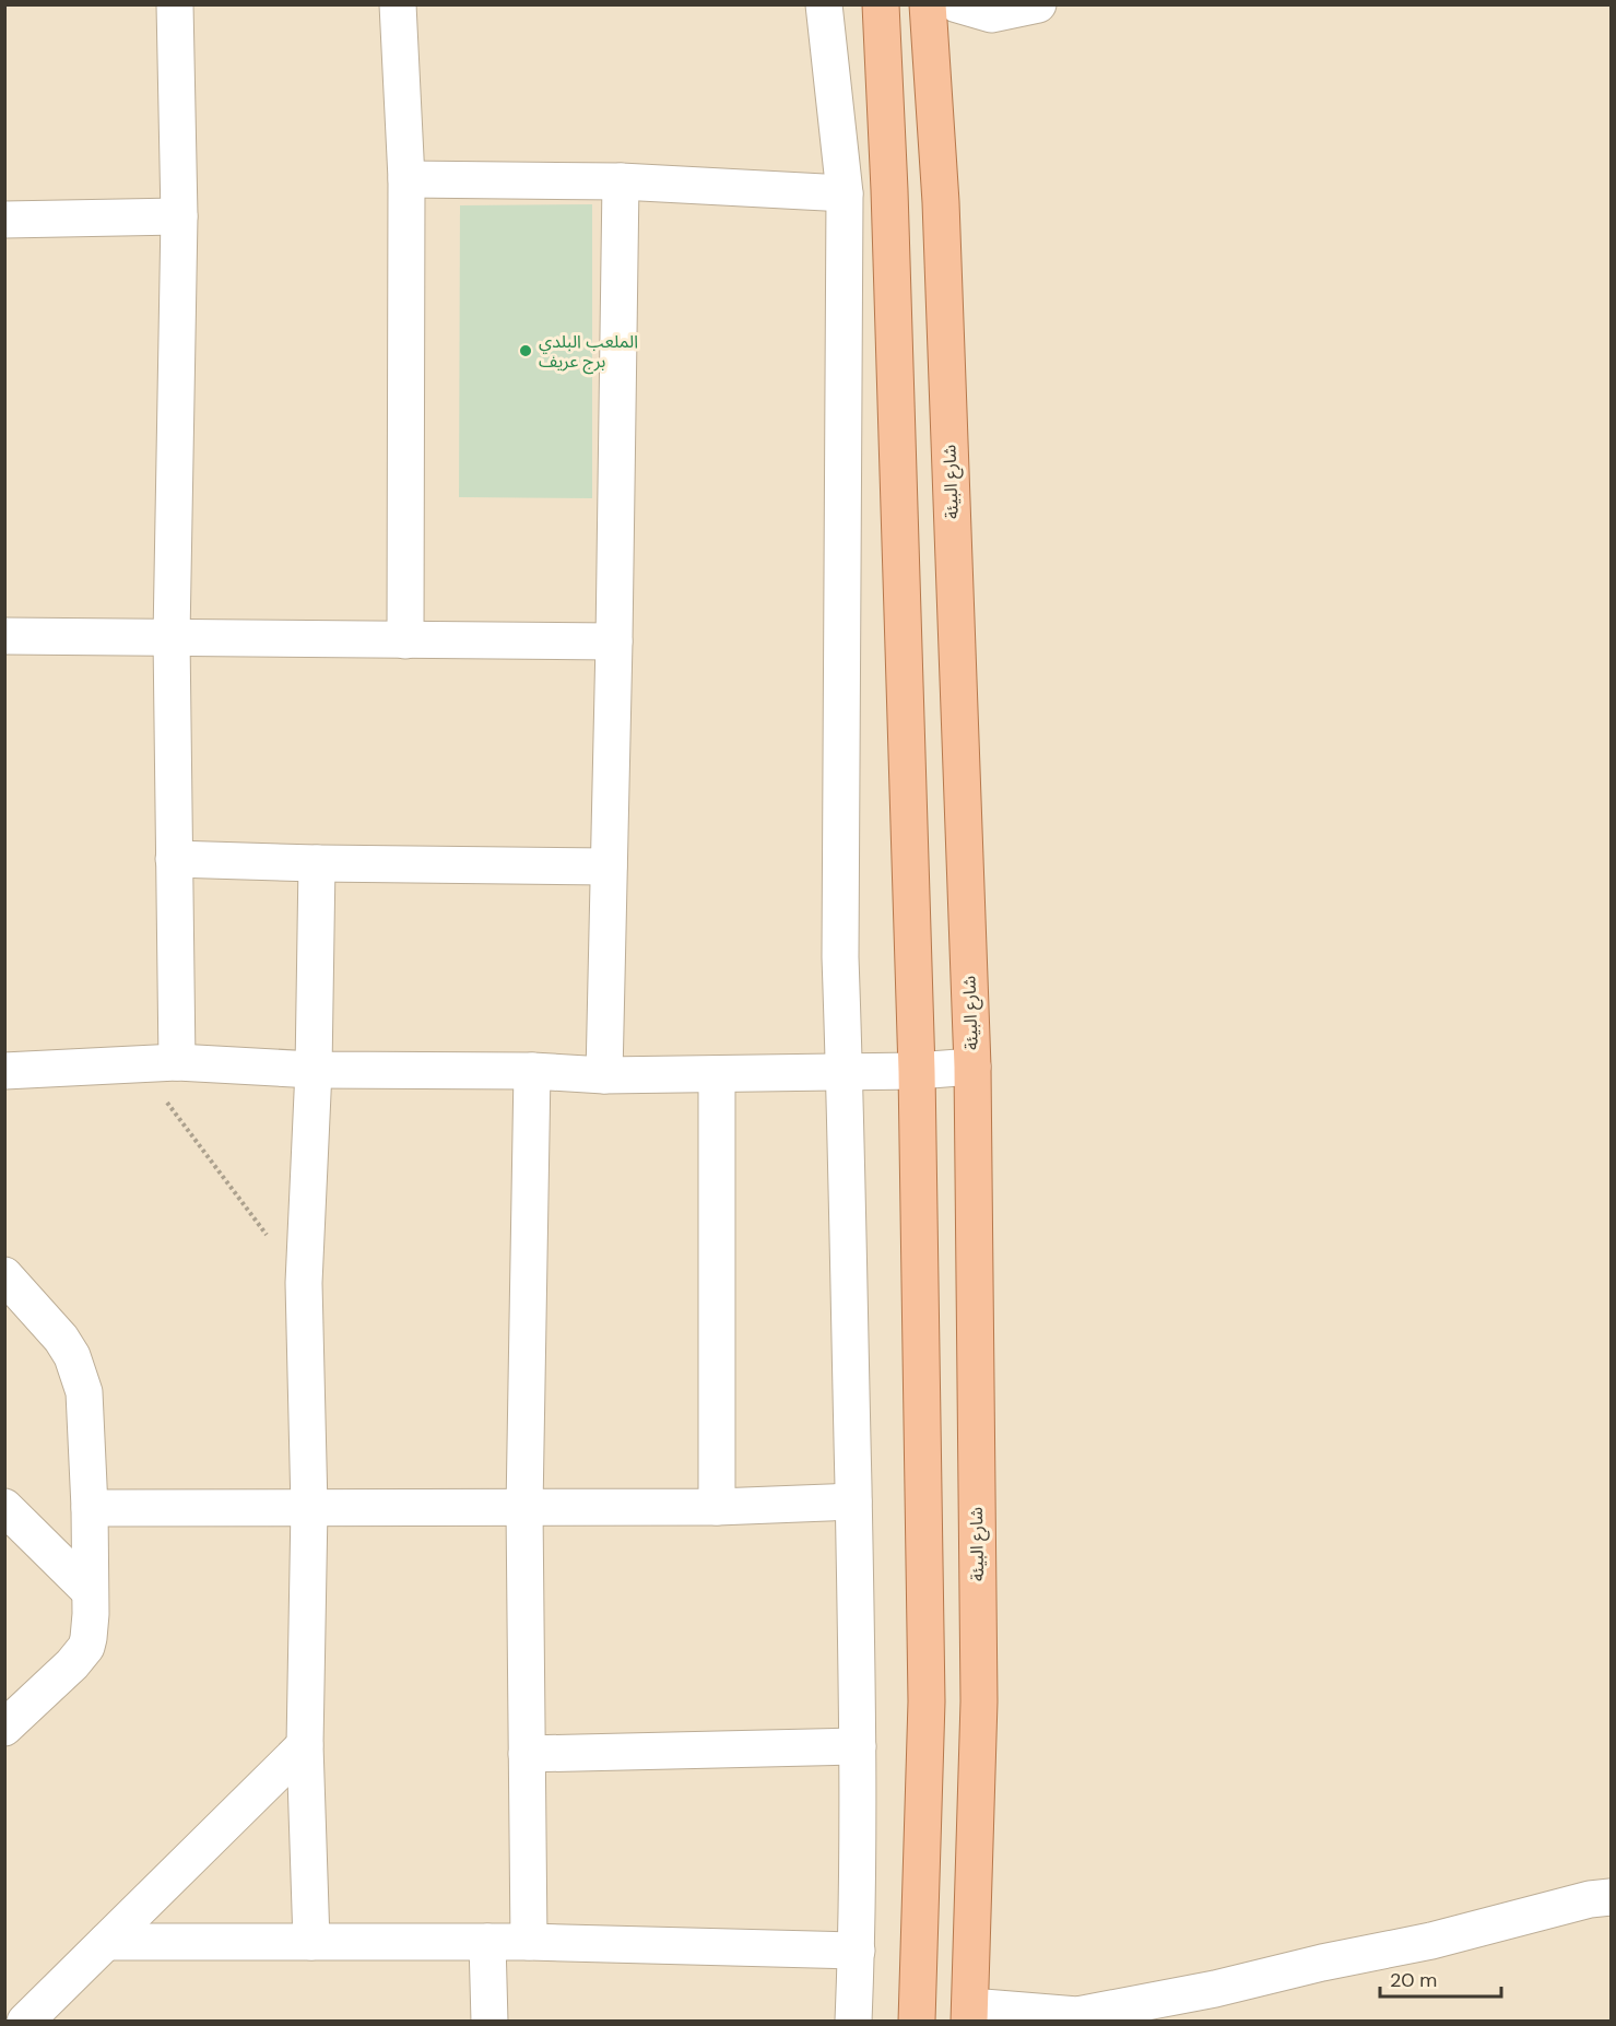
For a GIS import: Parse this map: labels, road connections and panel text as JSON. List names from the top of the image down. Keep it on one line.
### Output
{"streets":{"main road":["شارع البيئة"]},"places":["الملعب البلدي برج عريف"],"scale_bar":"20 m"}
